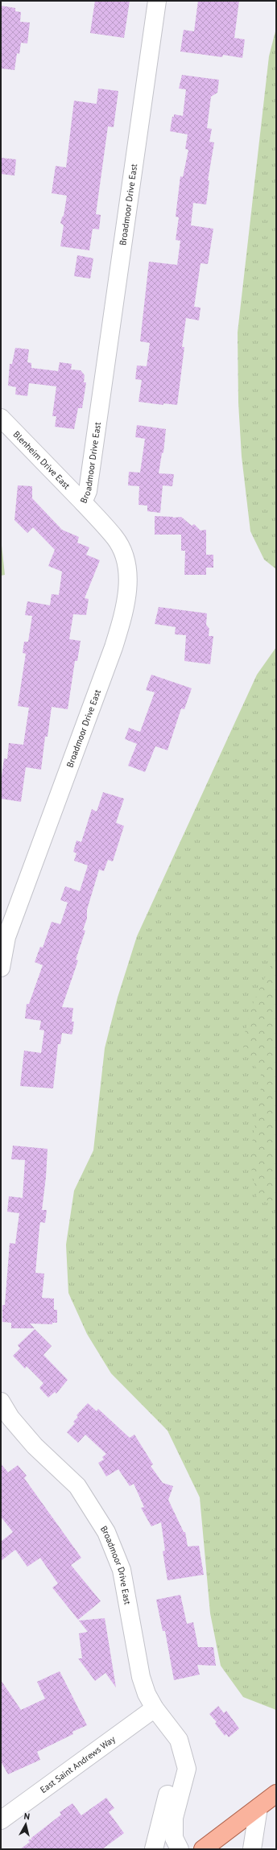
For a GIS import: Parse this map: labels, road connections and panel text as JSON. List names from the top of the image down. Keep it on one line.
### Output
{"streets":{"street":["Broadmoor Drive East","Blenheim Drive East","East Saint Andrews Way"]},"crossings":[["Broadmoor Drive East","Blenheim Drive East"],["Broadmoor Drive East","East Saint Andrews Way"]],"north":"top"}
